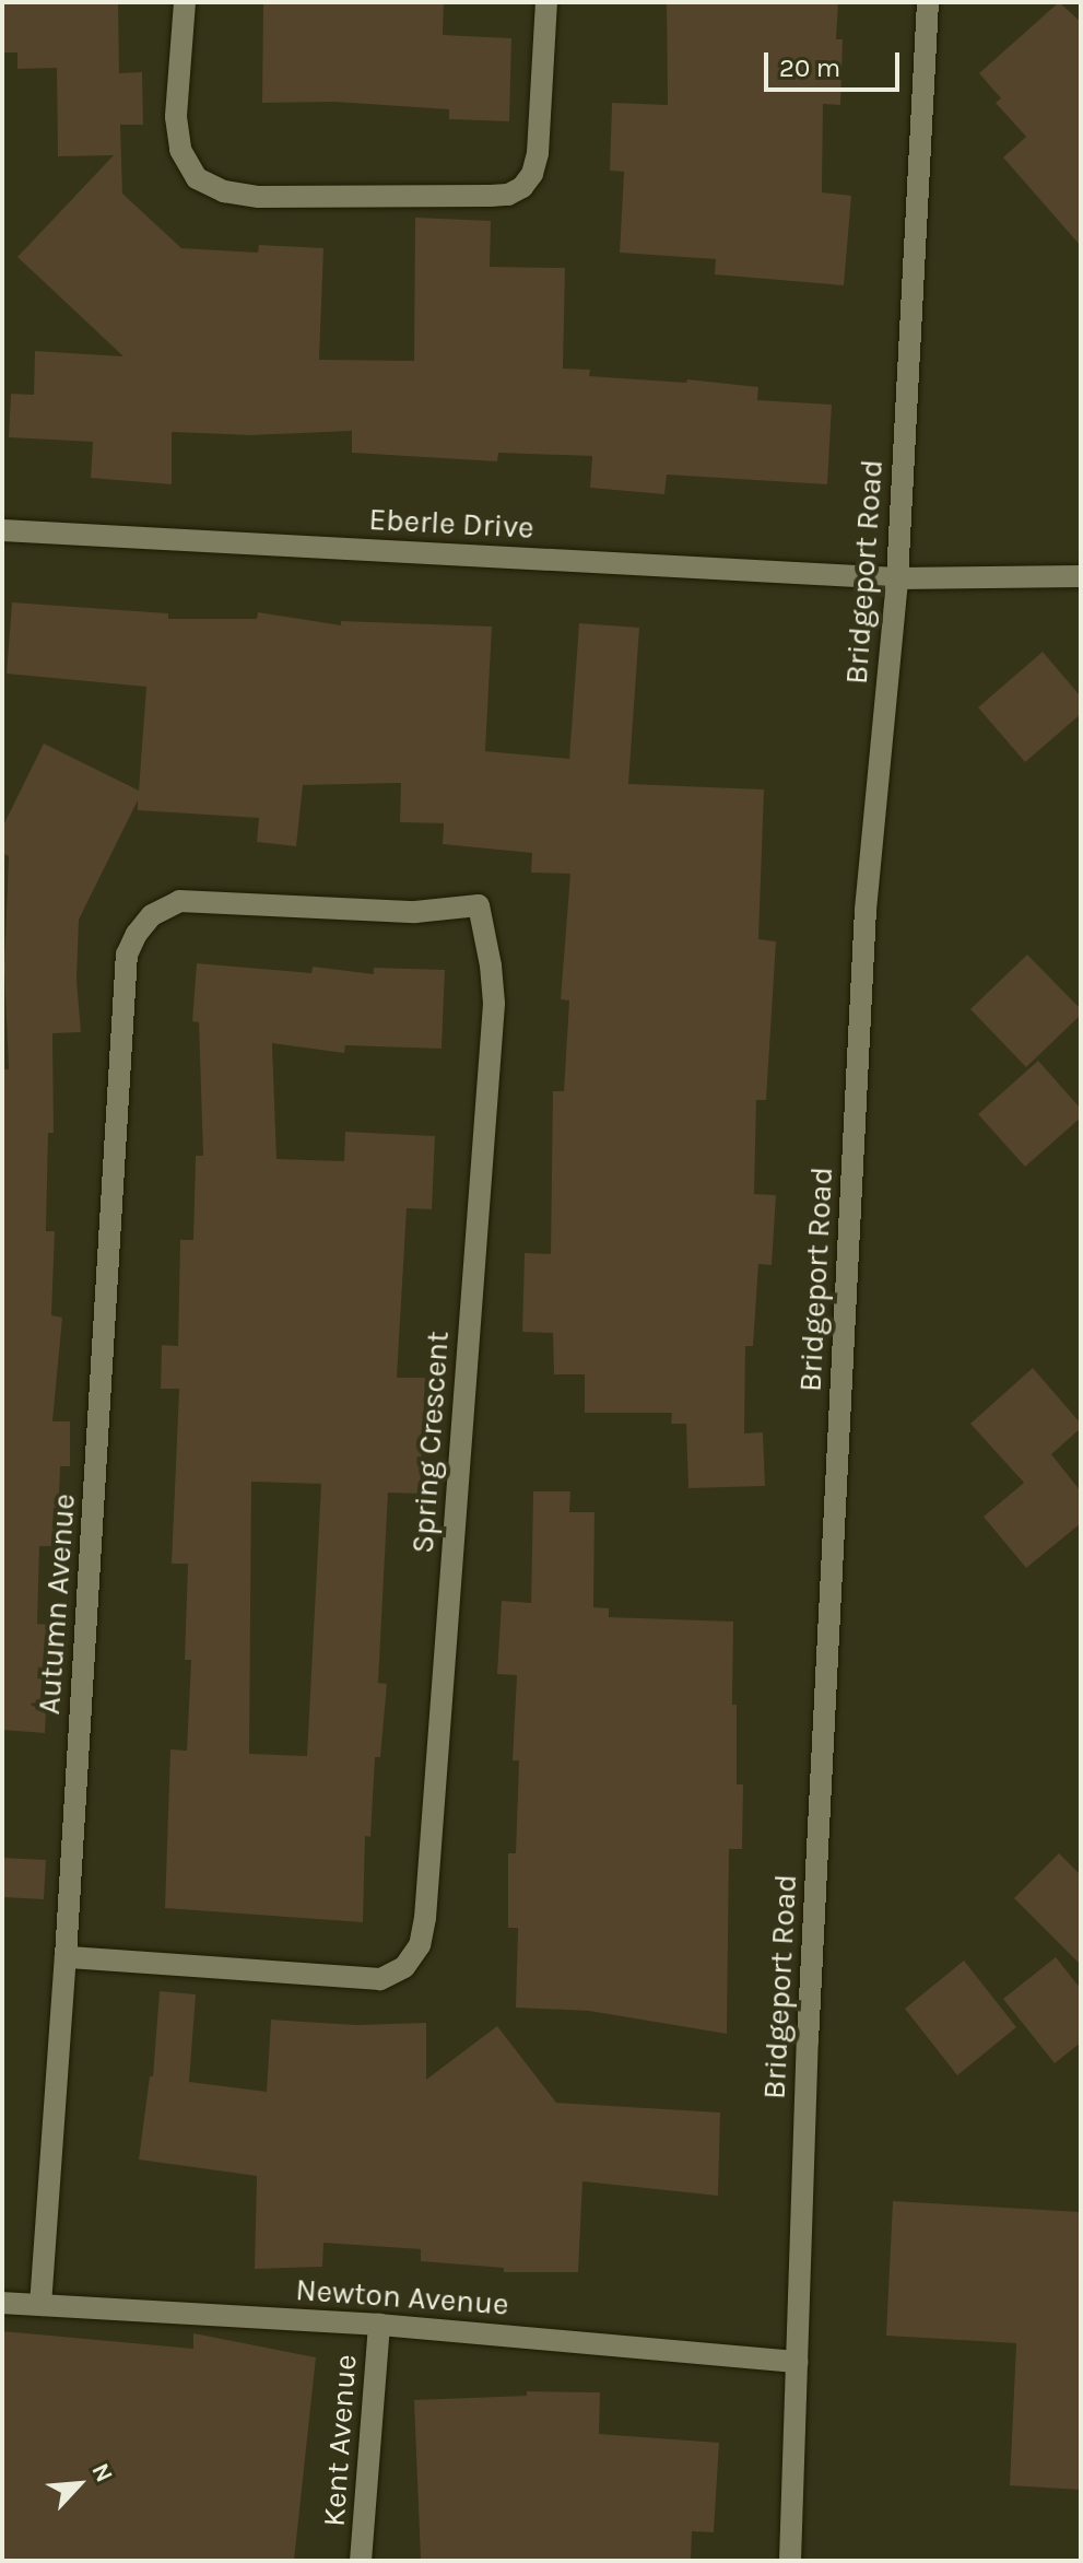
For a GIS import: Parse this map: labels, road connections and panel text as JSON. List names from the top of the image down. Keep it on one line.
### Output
{"streets":{"street":["Eberle Drive","Bridgeport Road","Spring Crescent","Autumn Avenue","Newton Avenue","Kent Avenue"]},"crossings":[["Eberle Drive","Bridgeport Road"],["Bridgeport Road","Newton Avenue"],["Spring Crescent","Autumn Avenue"],["Autumn Avenue","Newton Avenue"],["Newton Avenue","Kent Avenue"]],"scale_bar":"20 m","north":"top right"}
